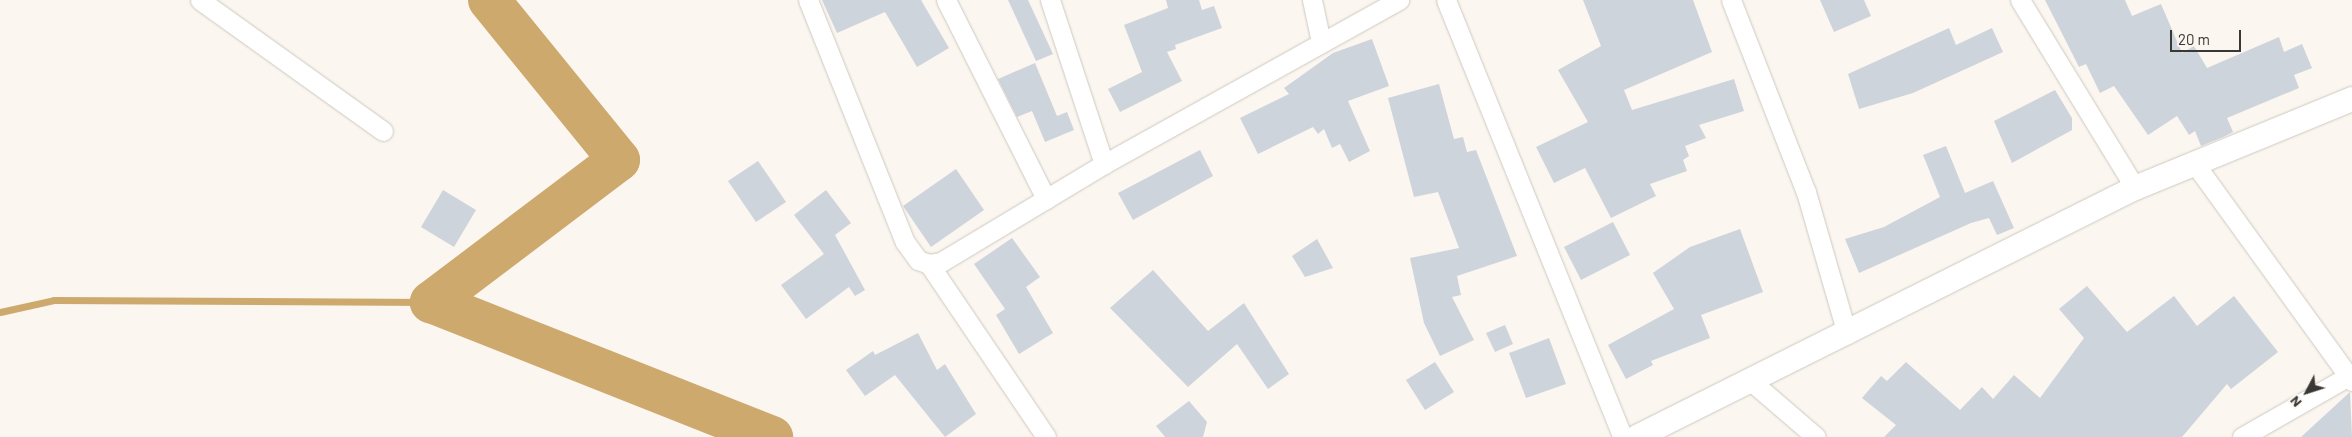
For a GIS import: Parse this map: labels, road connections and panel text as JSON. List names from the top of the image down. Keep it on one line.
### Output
{"scale_bar":"20 m","north":"bottom left"}
